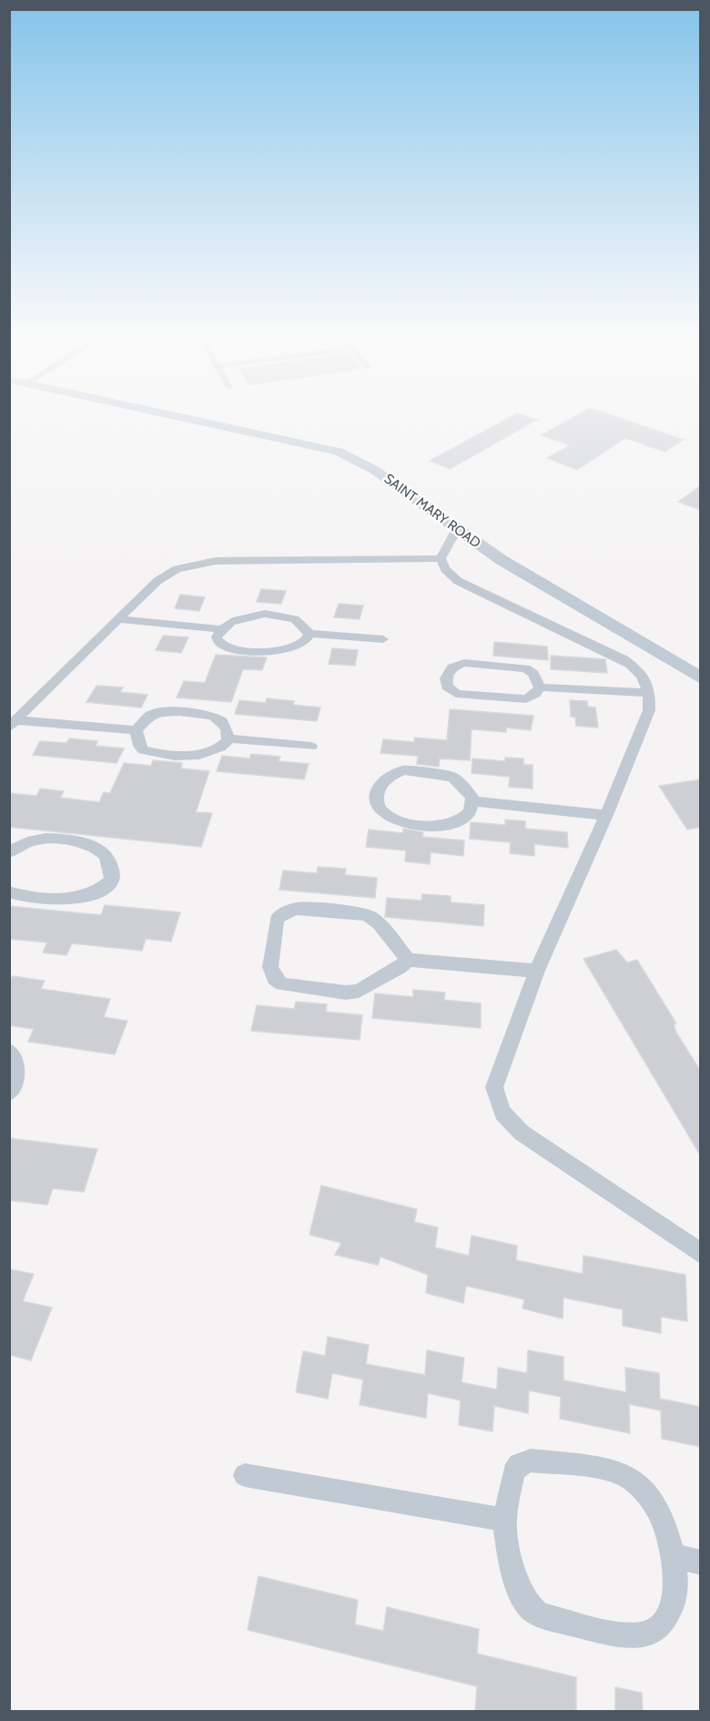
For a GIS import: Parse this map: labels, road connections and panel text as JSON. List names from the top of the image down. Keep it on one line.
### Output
{"streets":{"street":["SAINT MARY ROAD"]}}
